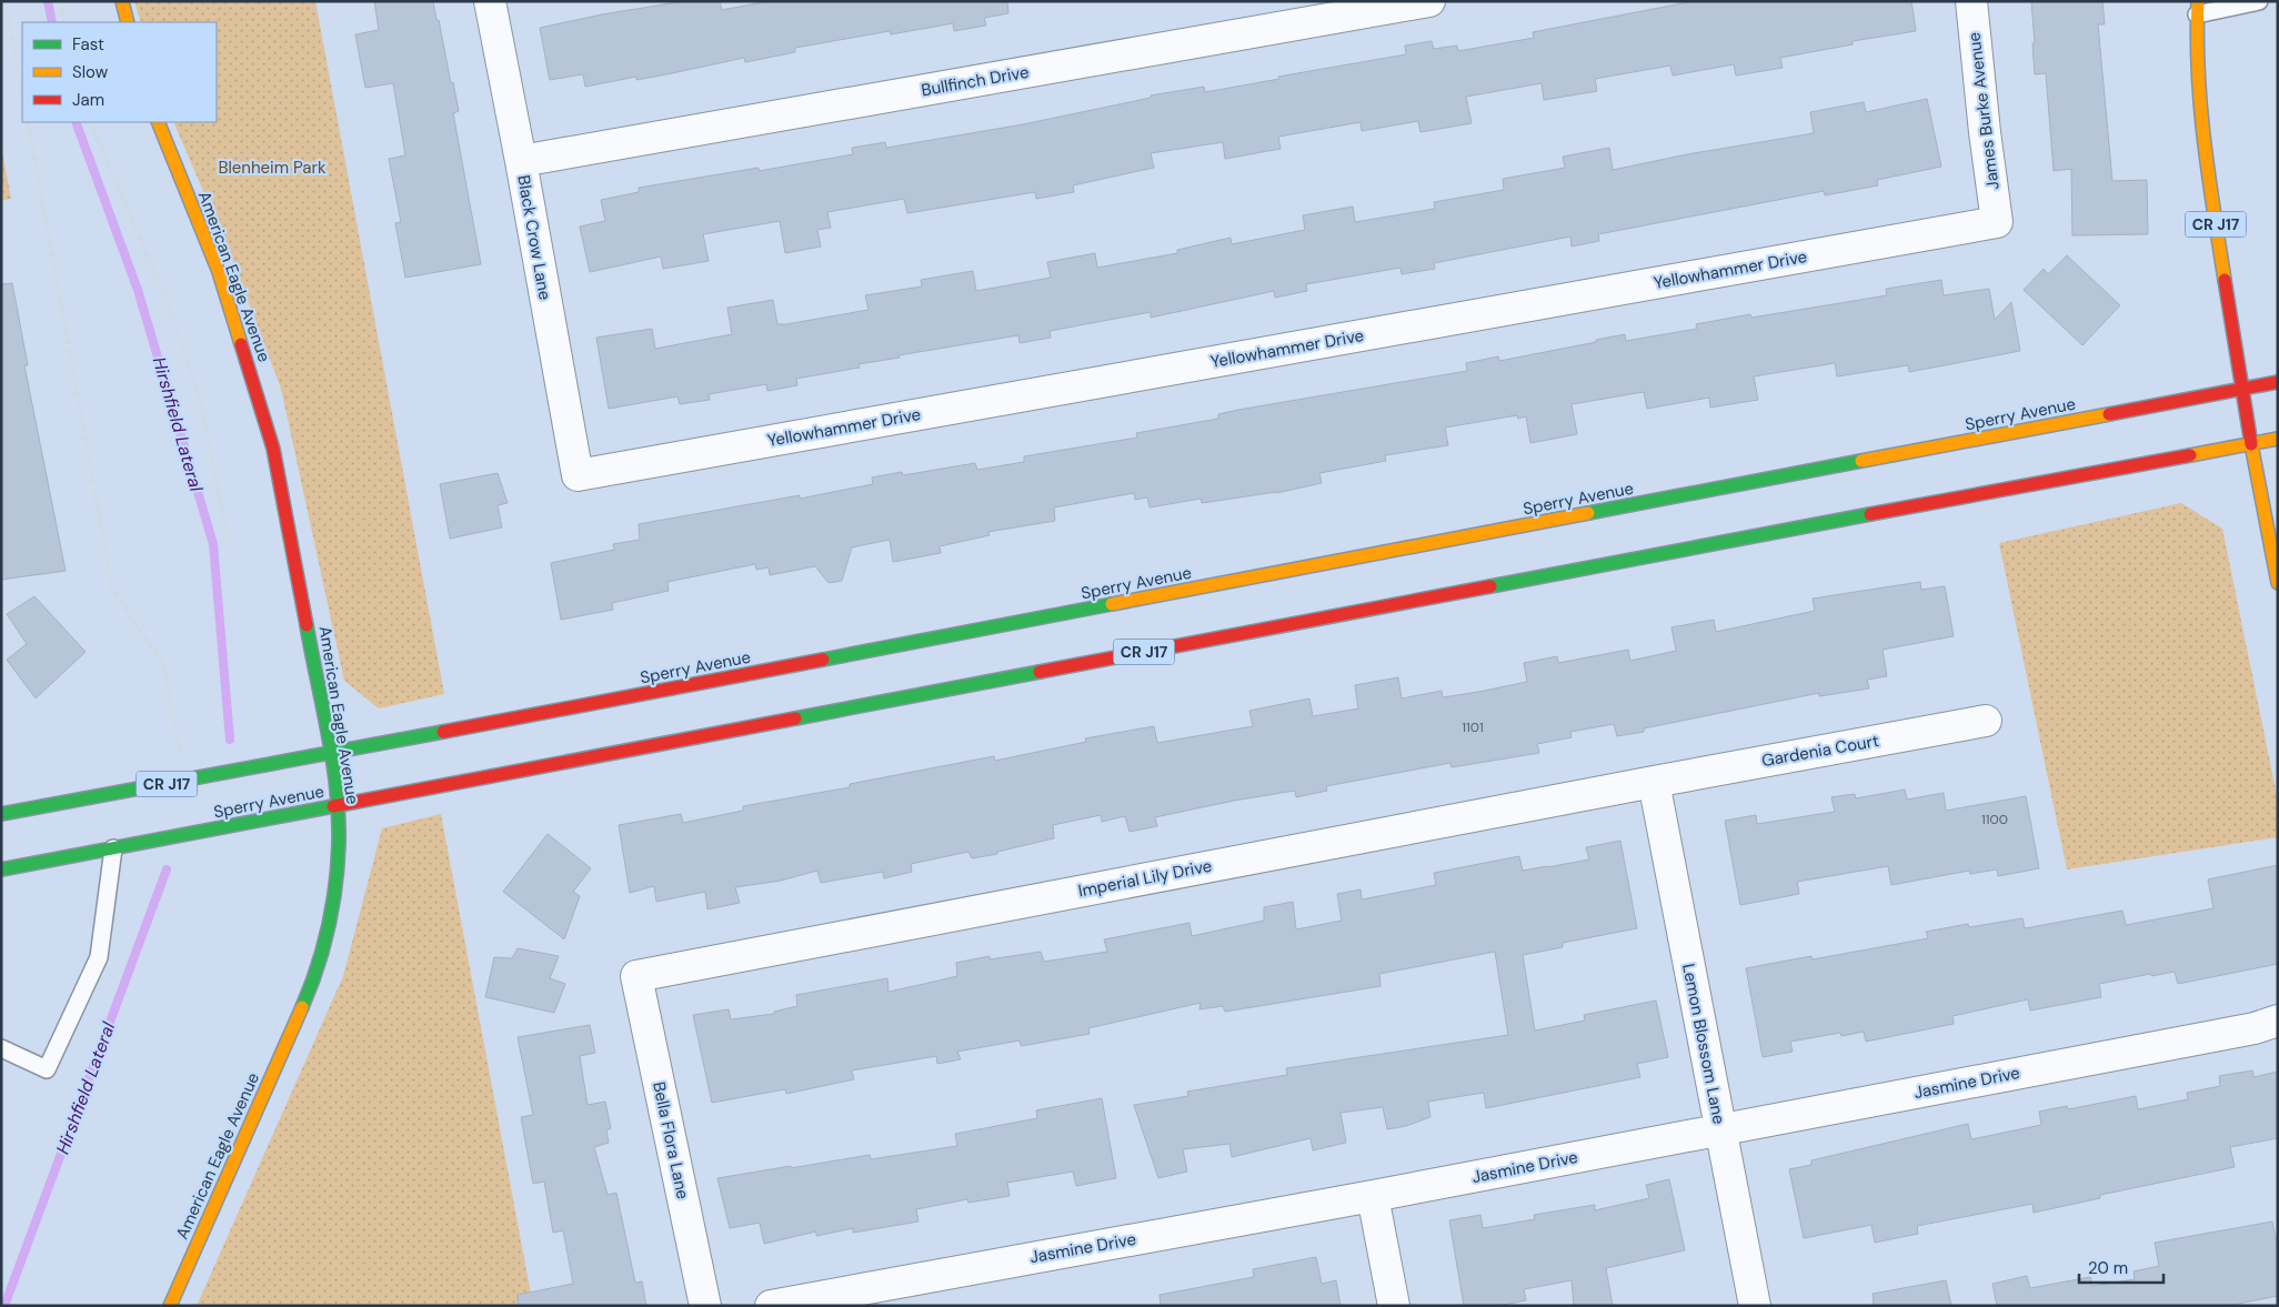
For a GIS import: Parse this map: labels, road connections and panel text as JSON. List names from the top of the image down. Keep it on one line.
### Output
{"streets":{"main road":["CR J17","American Eagle Avenue","Sperry Avenue"],"street":["Bullfinch Drive","James Burke Avenue","Black Crow Lane","Yellowhammer Drive","Gardenia Court","Imperial Lily Drive","Lemon Blossom Lane","Jasmine Drive","Bella Flora Lane"]},"crossings":[["Bullfinch Drive","Black Crow Lane"],["James Burke Avenue","Yellowhammer Drive"],["CR J17","Sperry Avenue"],["Black Crow Lane","Yellowhammer Drive"],["American Eagle Avenue","Sperry Avenue"],["Gardenia Court","Imperial Lily Drive"],["Gardenia Court","Lemon Blossom Lane"],["Imperial Lily Drive","Lemon Blossom Lane"],["Imperial Lily Drive","Bella Flora Lane"],["Lemon Blossom Lane","Jasmine Drive"]],"water":["Hirshfield Lateral"],"parks":["Blenheim Park"],"house_numbers":["1101","1100"],"legend":["Fast","Slow","Jam"],"scale_bar":"20 m"}
